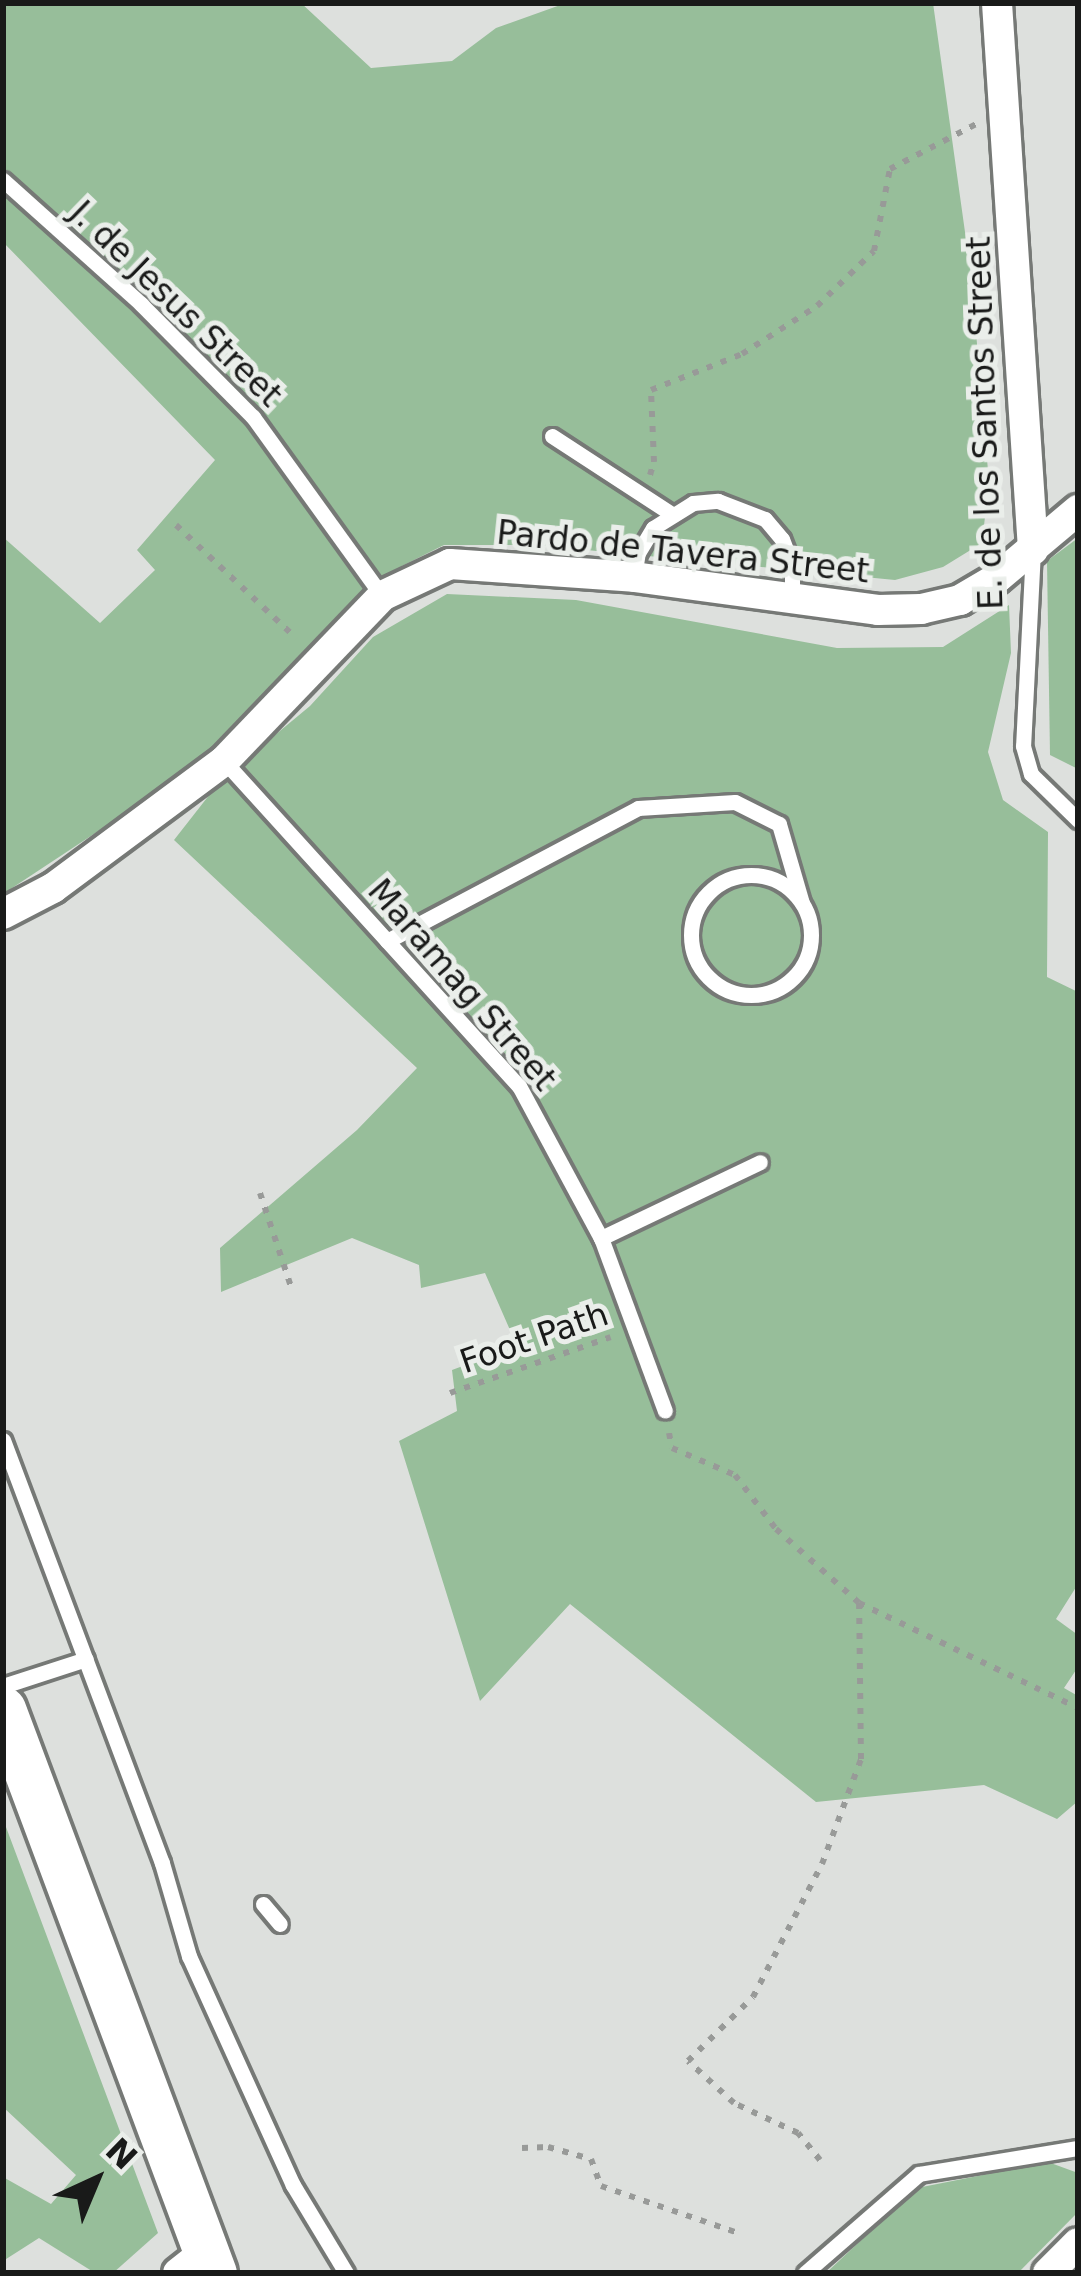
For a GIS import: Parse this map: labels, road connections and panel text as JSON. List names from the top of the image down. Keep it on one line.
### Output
{"streets":{"street":["E. de los Santos Street","Pardo de Tavera Street"],"lane":["J. de Jesus Street","Maramag Street"],"path":["Foot Path"]},"crossings":[["J. de Jesus Street","Pardo de Tavera Street"],["E. de los Santos Street","Pardo de Tavera Street"],["Pardo de Tavera Street","Maramag Street"],["Maramag Street","Foot Path"]],"north":"top right"}
